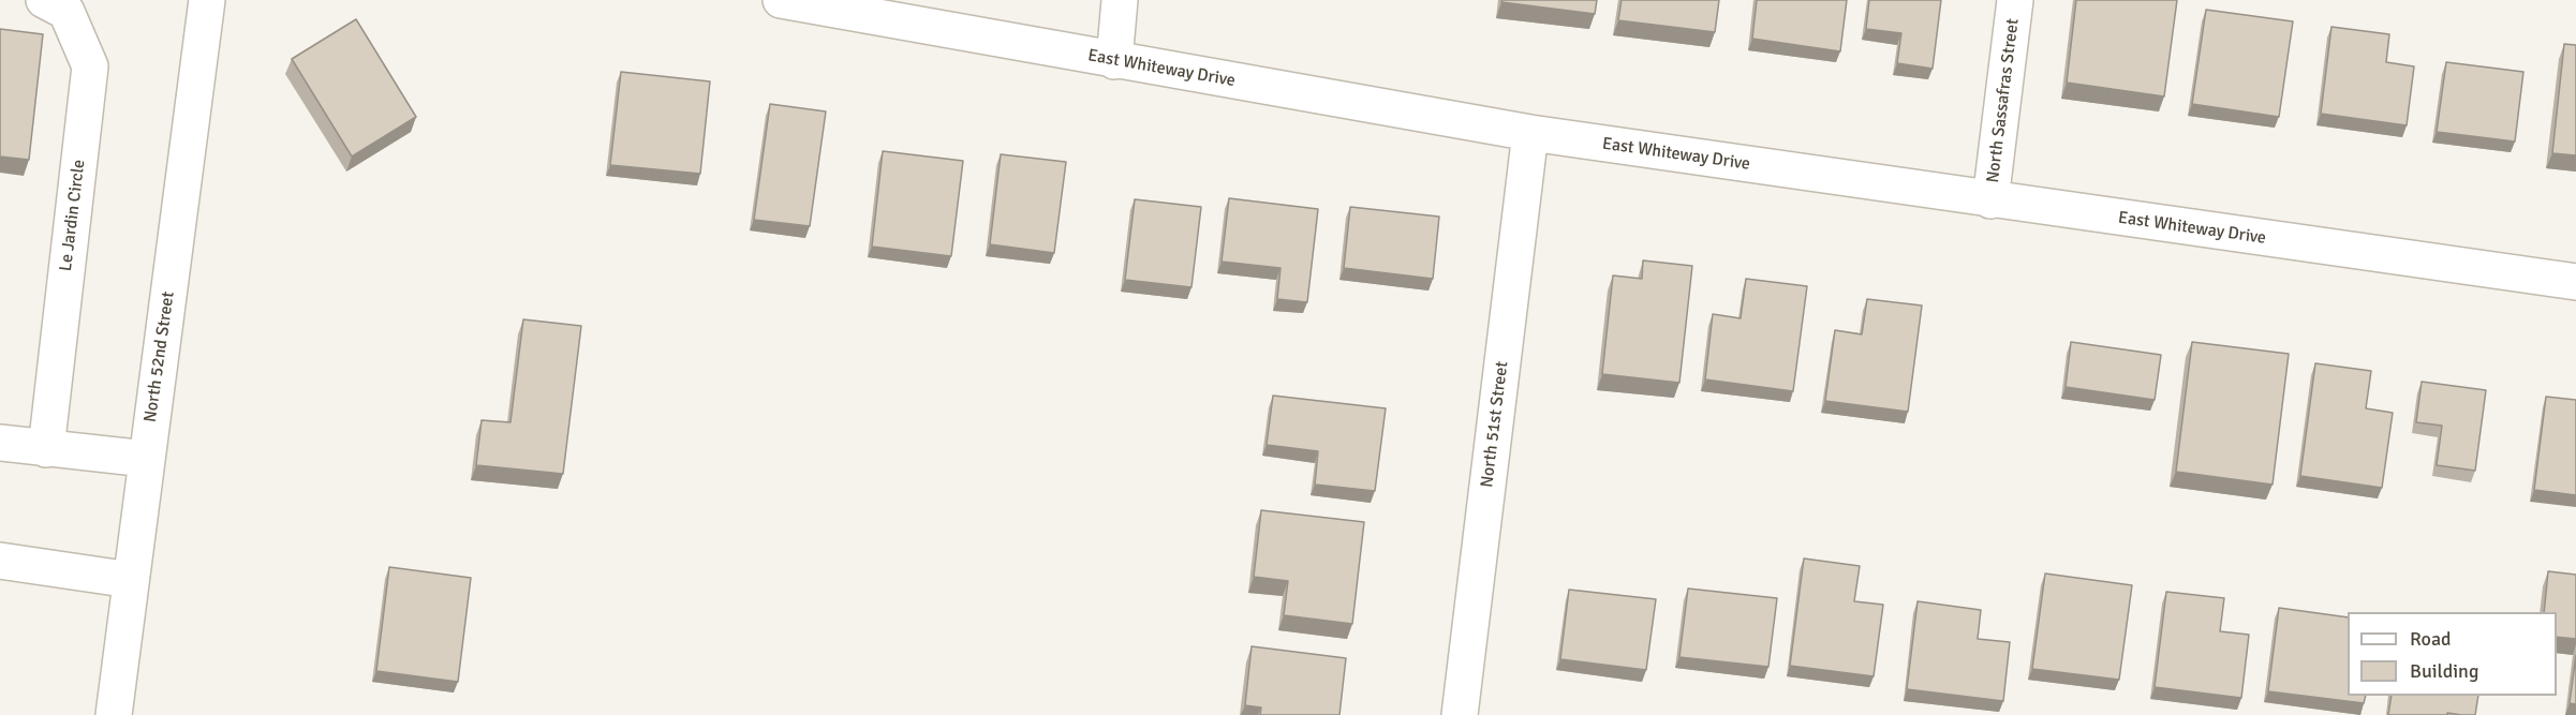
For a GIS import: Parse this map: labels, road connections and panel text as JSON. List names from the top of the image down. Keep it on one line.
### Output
{"streets":{"street":["East Whiteway Drive","North Sassafras Street","Le Jardin Circle","North 52nd Street","North 51st Street"]},"crossings":[["East Whiteway Drive","North Sassafras Street"],["East Whiteway Drive","North 51st Street"]],"legend":["Road","Building"]}
